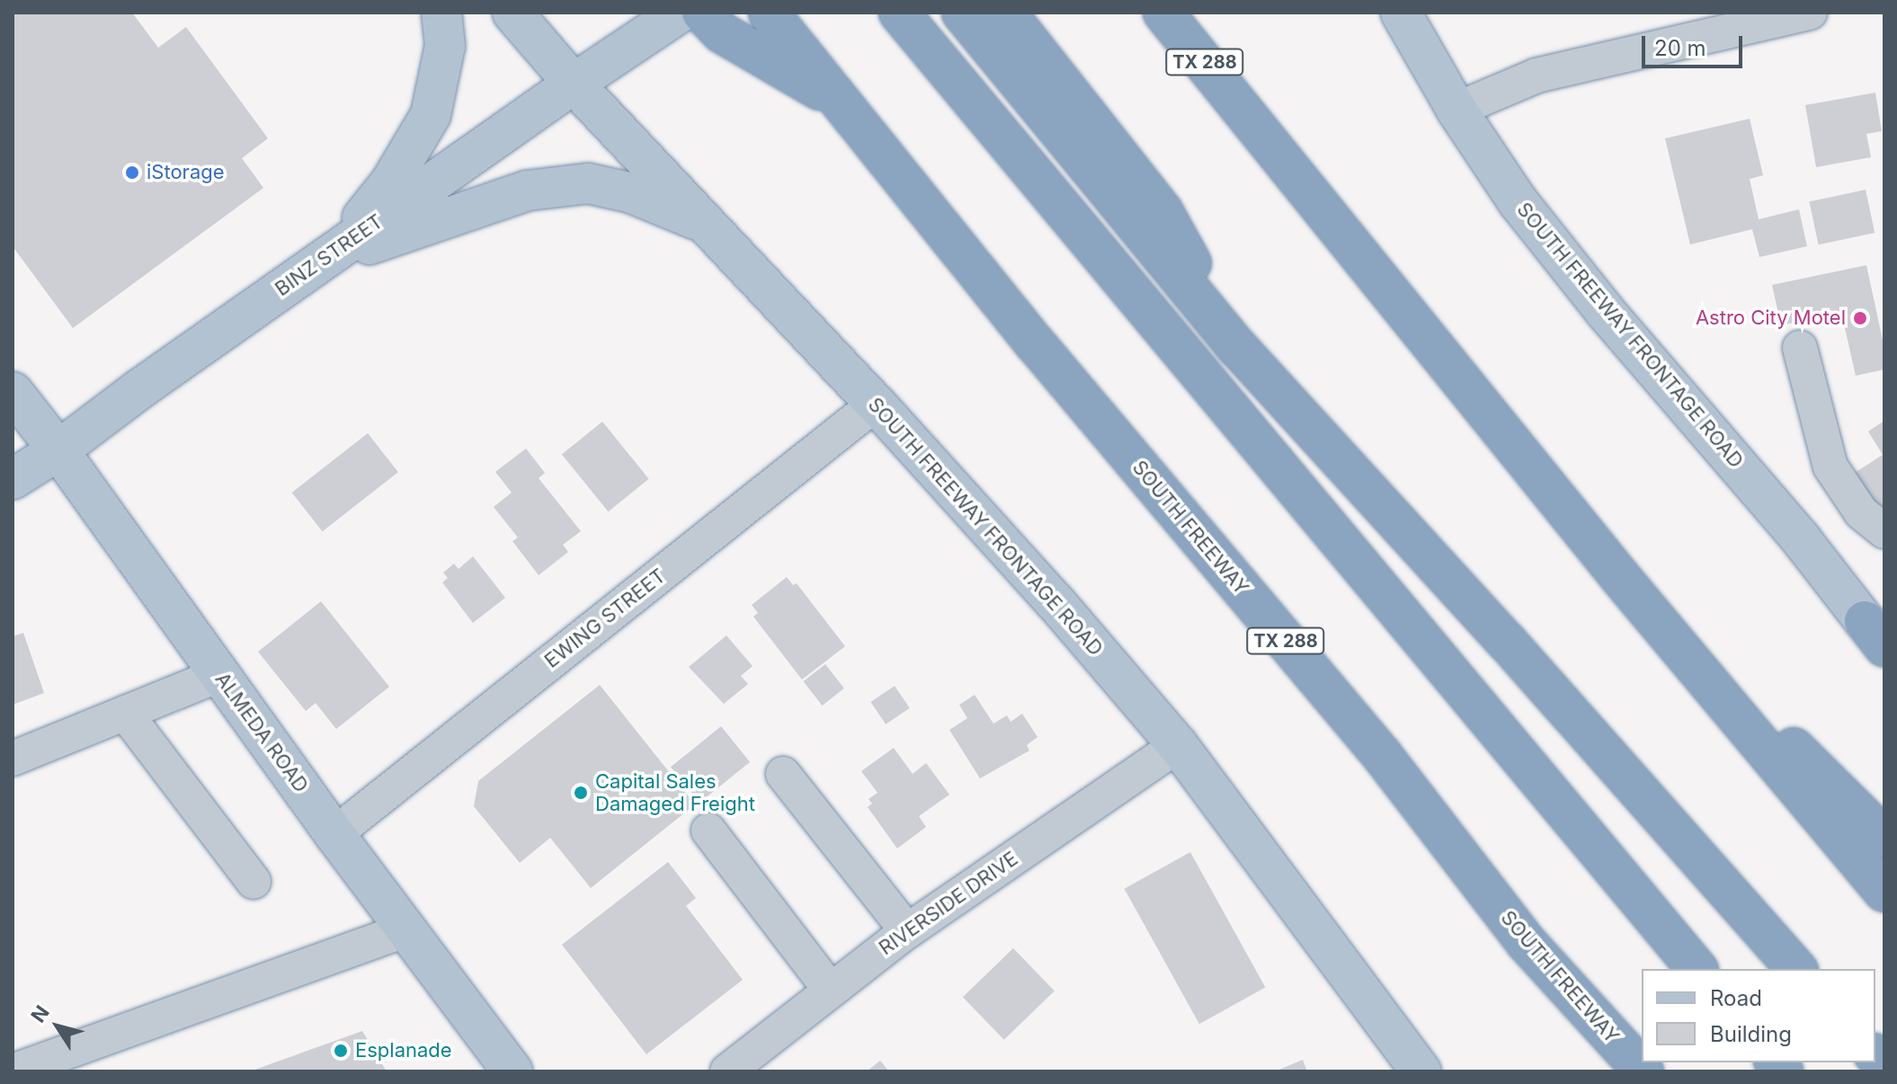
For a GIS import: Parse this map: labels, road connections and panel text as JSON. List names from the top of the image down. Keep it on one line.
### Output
{"streets":{"highway":["TX 288","SOUTH FREEWAY"],"main road":["BINZ STREET","SOUTH FREEWAY FRONTAGE ROAD","ALMEDA ROAD"],"street":["EWING STREET","RIVERSIDE DRIVE"]},"crossings":[["BINZ STREET","SOUTH FREEWAY FRONTAGE ROAD"],["BINZ STREET","ALMEDA ROAD"],["SOUTH FREEWAY FRONTAGE ROAD","EWING STREET"],["SOUTH FREEWAY FRONTAGE ROAD","RIVERSIDE DRIVE"],["EWING STREET","ALMEDA ROAD"]],"places":["iStorage","Astro City Motel","Capital Sales Damaged Freight","Esplanade"],"legend":["Road","Building"],"scale_bar":"20 m","north":"top left"}
